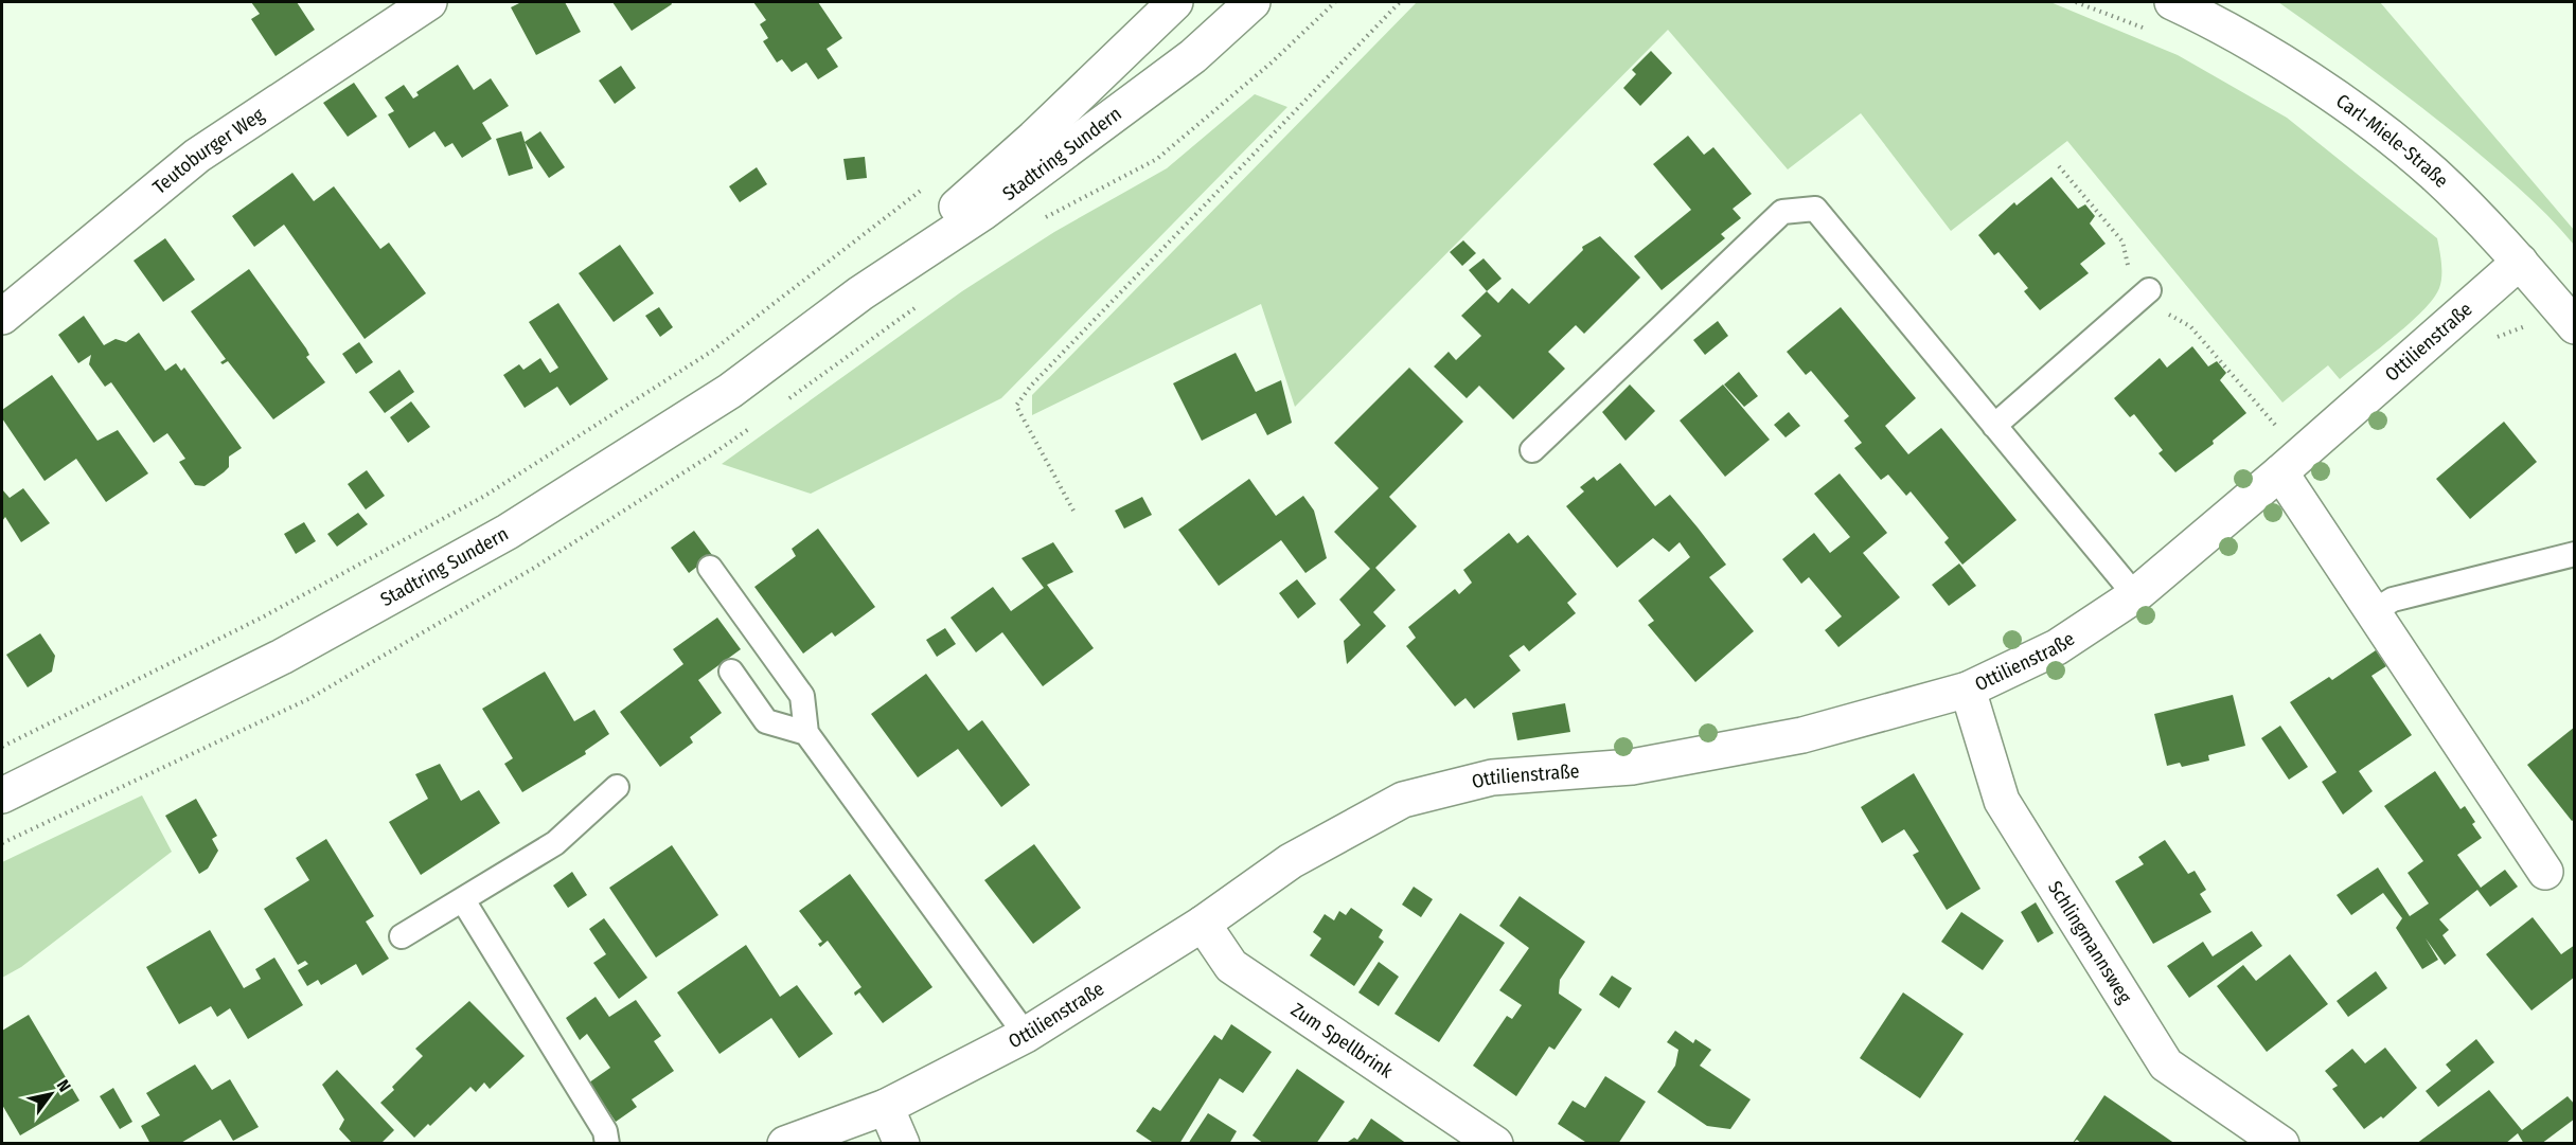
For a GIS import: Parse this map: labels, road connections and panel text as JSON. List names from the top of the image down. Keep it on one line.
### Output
{"streets":{"street":["Carl-Miele-Straße","Teutoburger Weg","Stadtring Sundern","Ottilienstraße","Schlingmannsweg","Zum Spellbrink"]},"crossings":[["Carl-Miele-Straße","Ottilienstraße"],["Ottilienstraße","Schlingmannsweg"],["Ottilienstraße","Zum Spellbrink"]],"north":"top right"}
